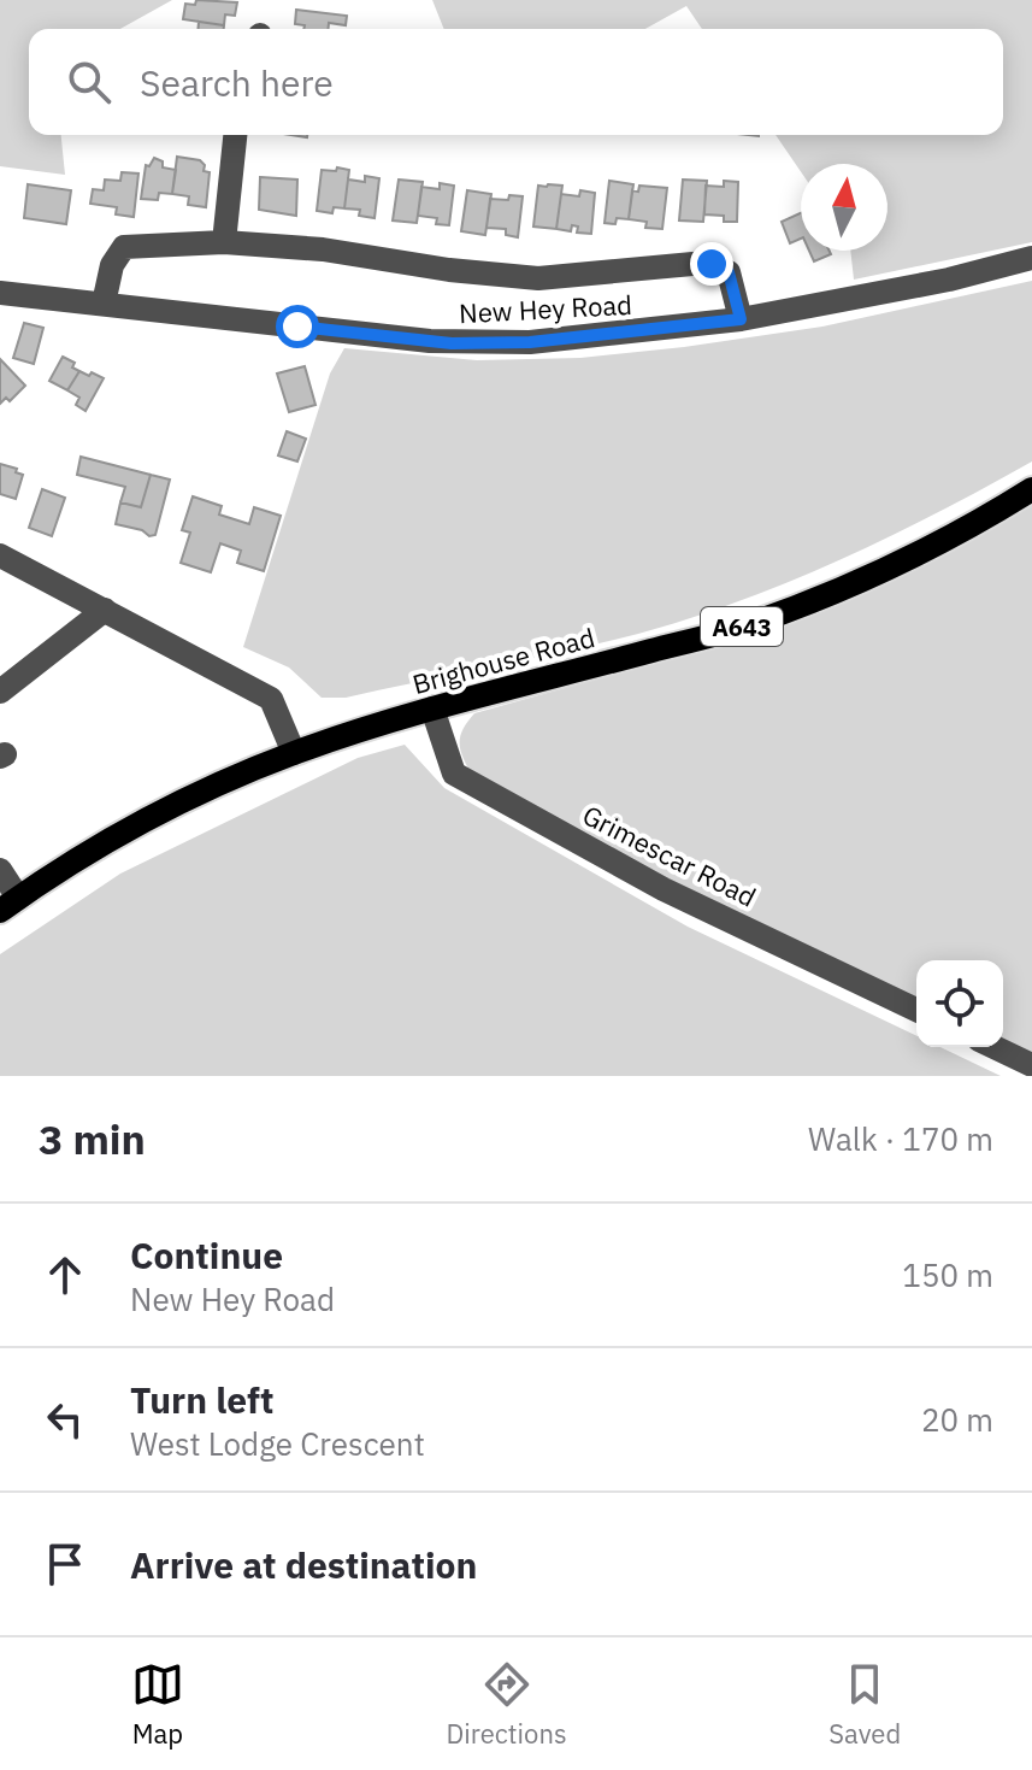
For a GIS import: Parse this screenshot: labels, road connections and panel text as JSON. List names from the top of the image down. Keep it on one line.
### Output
{"streets":{"main road":["A643","Brighouse Road"],"street":["New Hey Road","Grimescar Road"]},"crossings":[["Brighouse Road","Grimescar Road"]],"north":"top","page":{"search":"Search here","heading":["3 min","Walk · 170 m"],"list":[["Continue","New Hey Road","150 m"],["Turn left","West Lodge Crescent","20 m"],"Arrive at destination"],"nav":["Map","Directions","Saved"]}}
